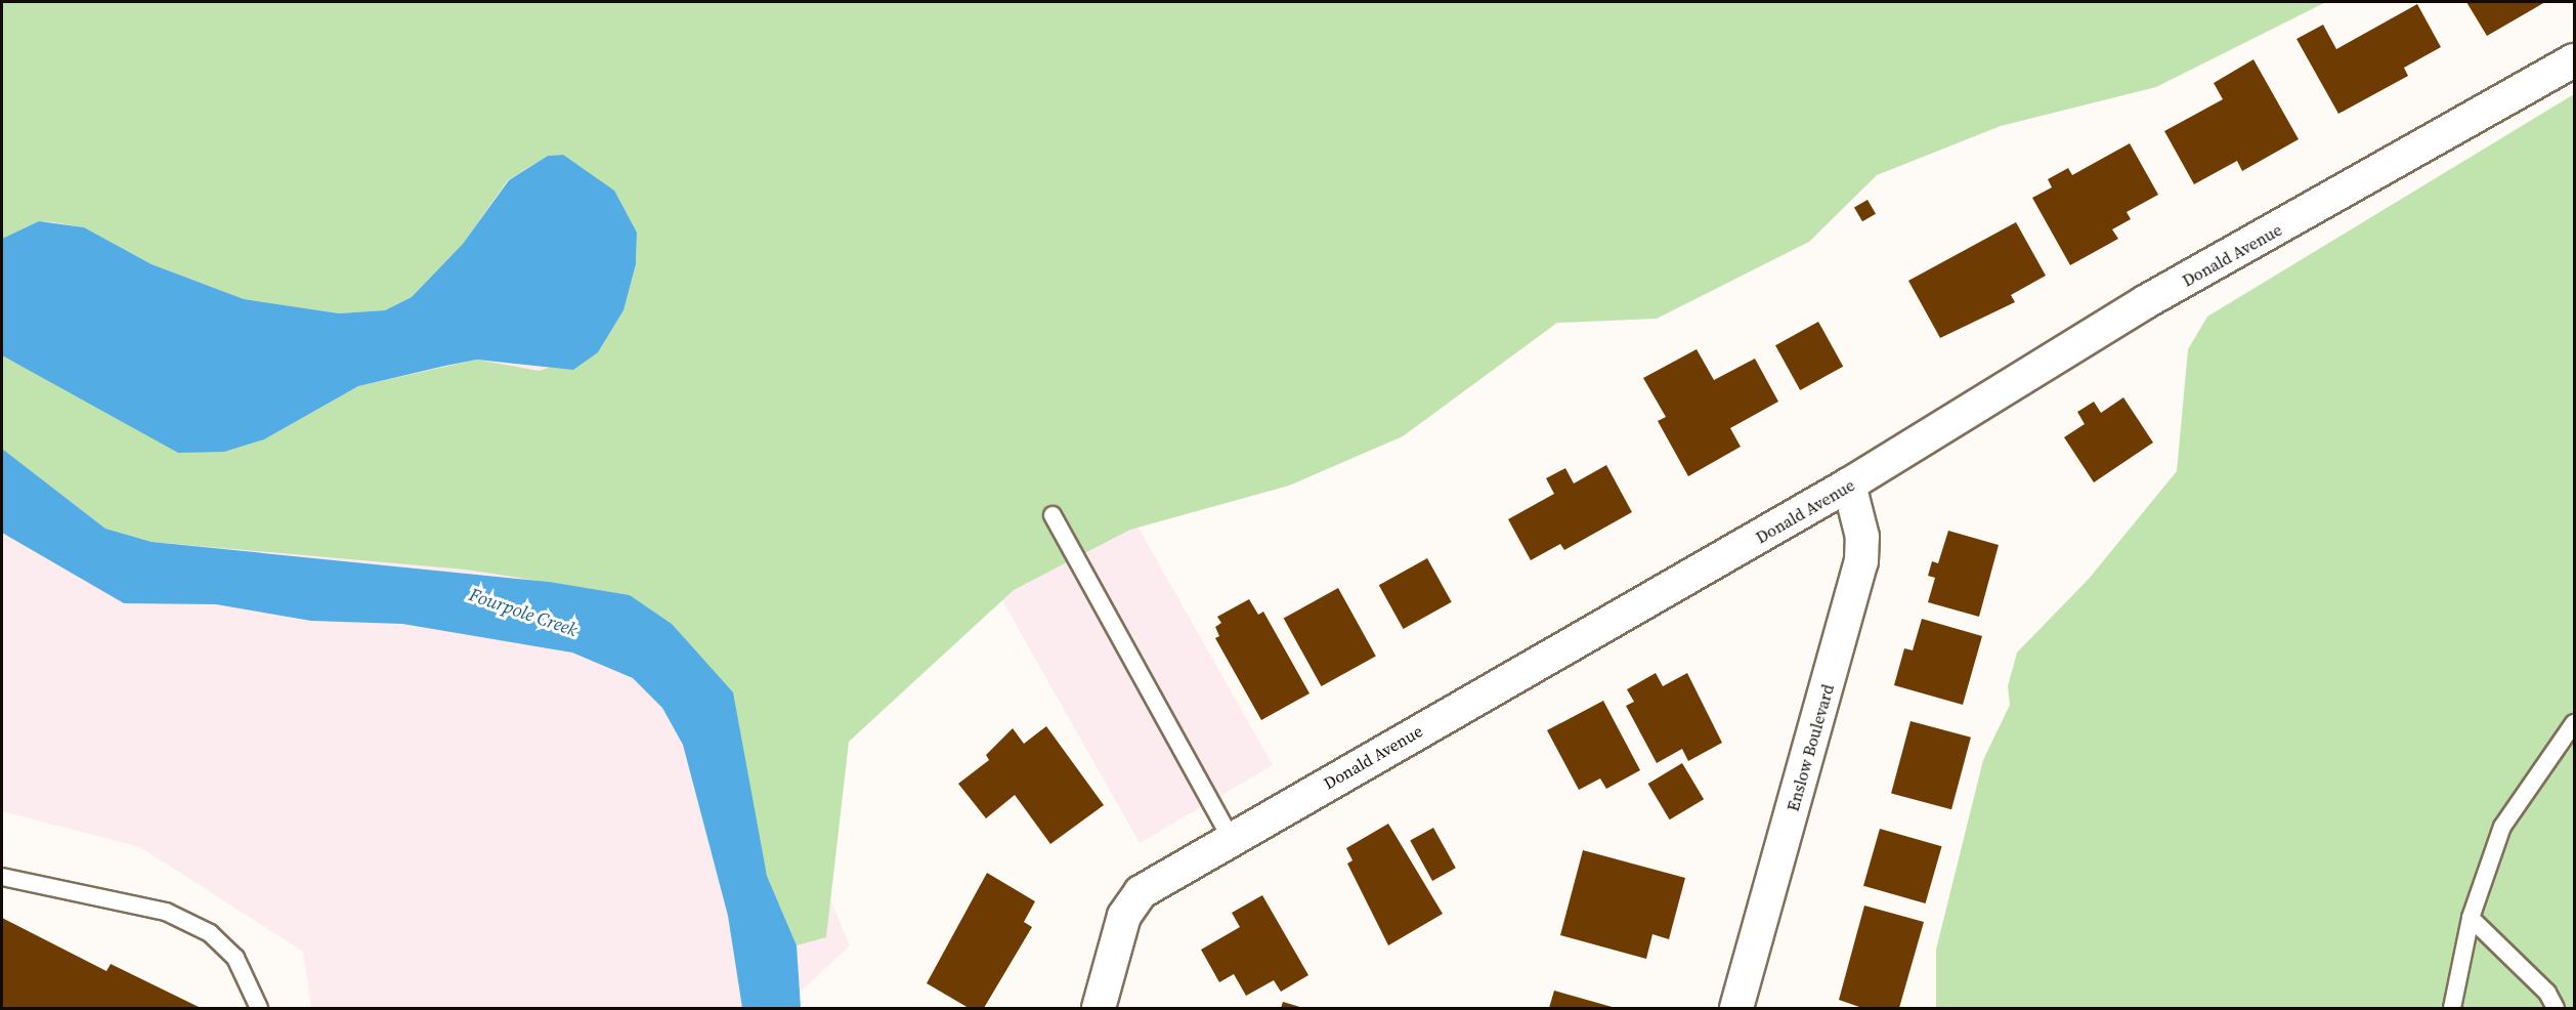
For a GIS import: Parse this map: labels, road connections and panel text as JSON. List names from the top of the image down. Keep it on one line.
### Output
{"streets":{"street":["Donald Avenue","Enslow Boulevard"]},"crossings":[["Donald Avenue","Enslow Boulevard"]],"water":["Fourpole Creek"]}
